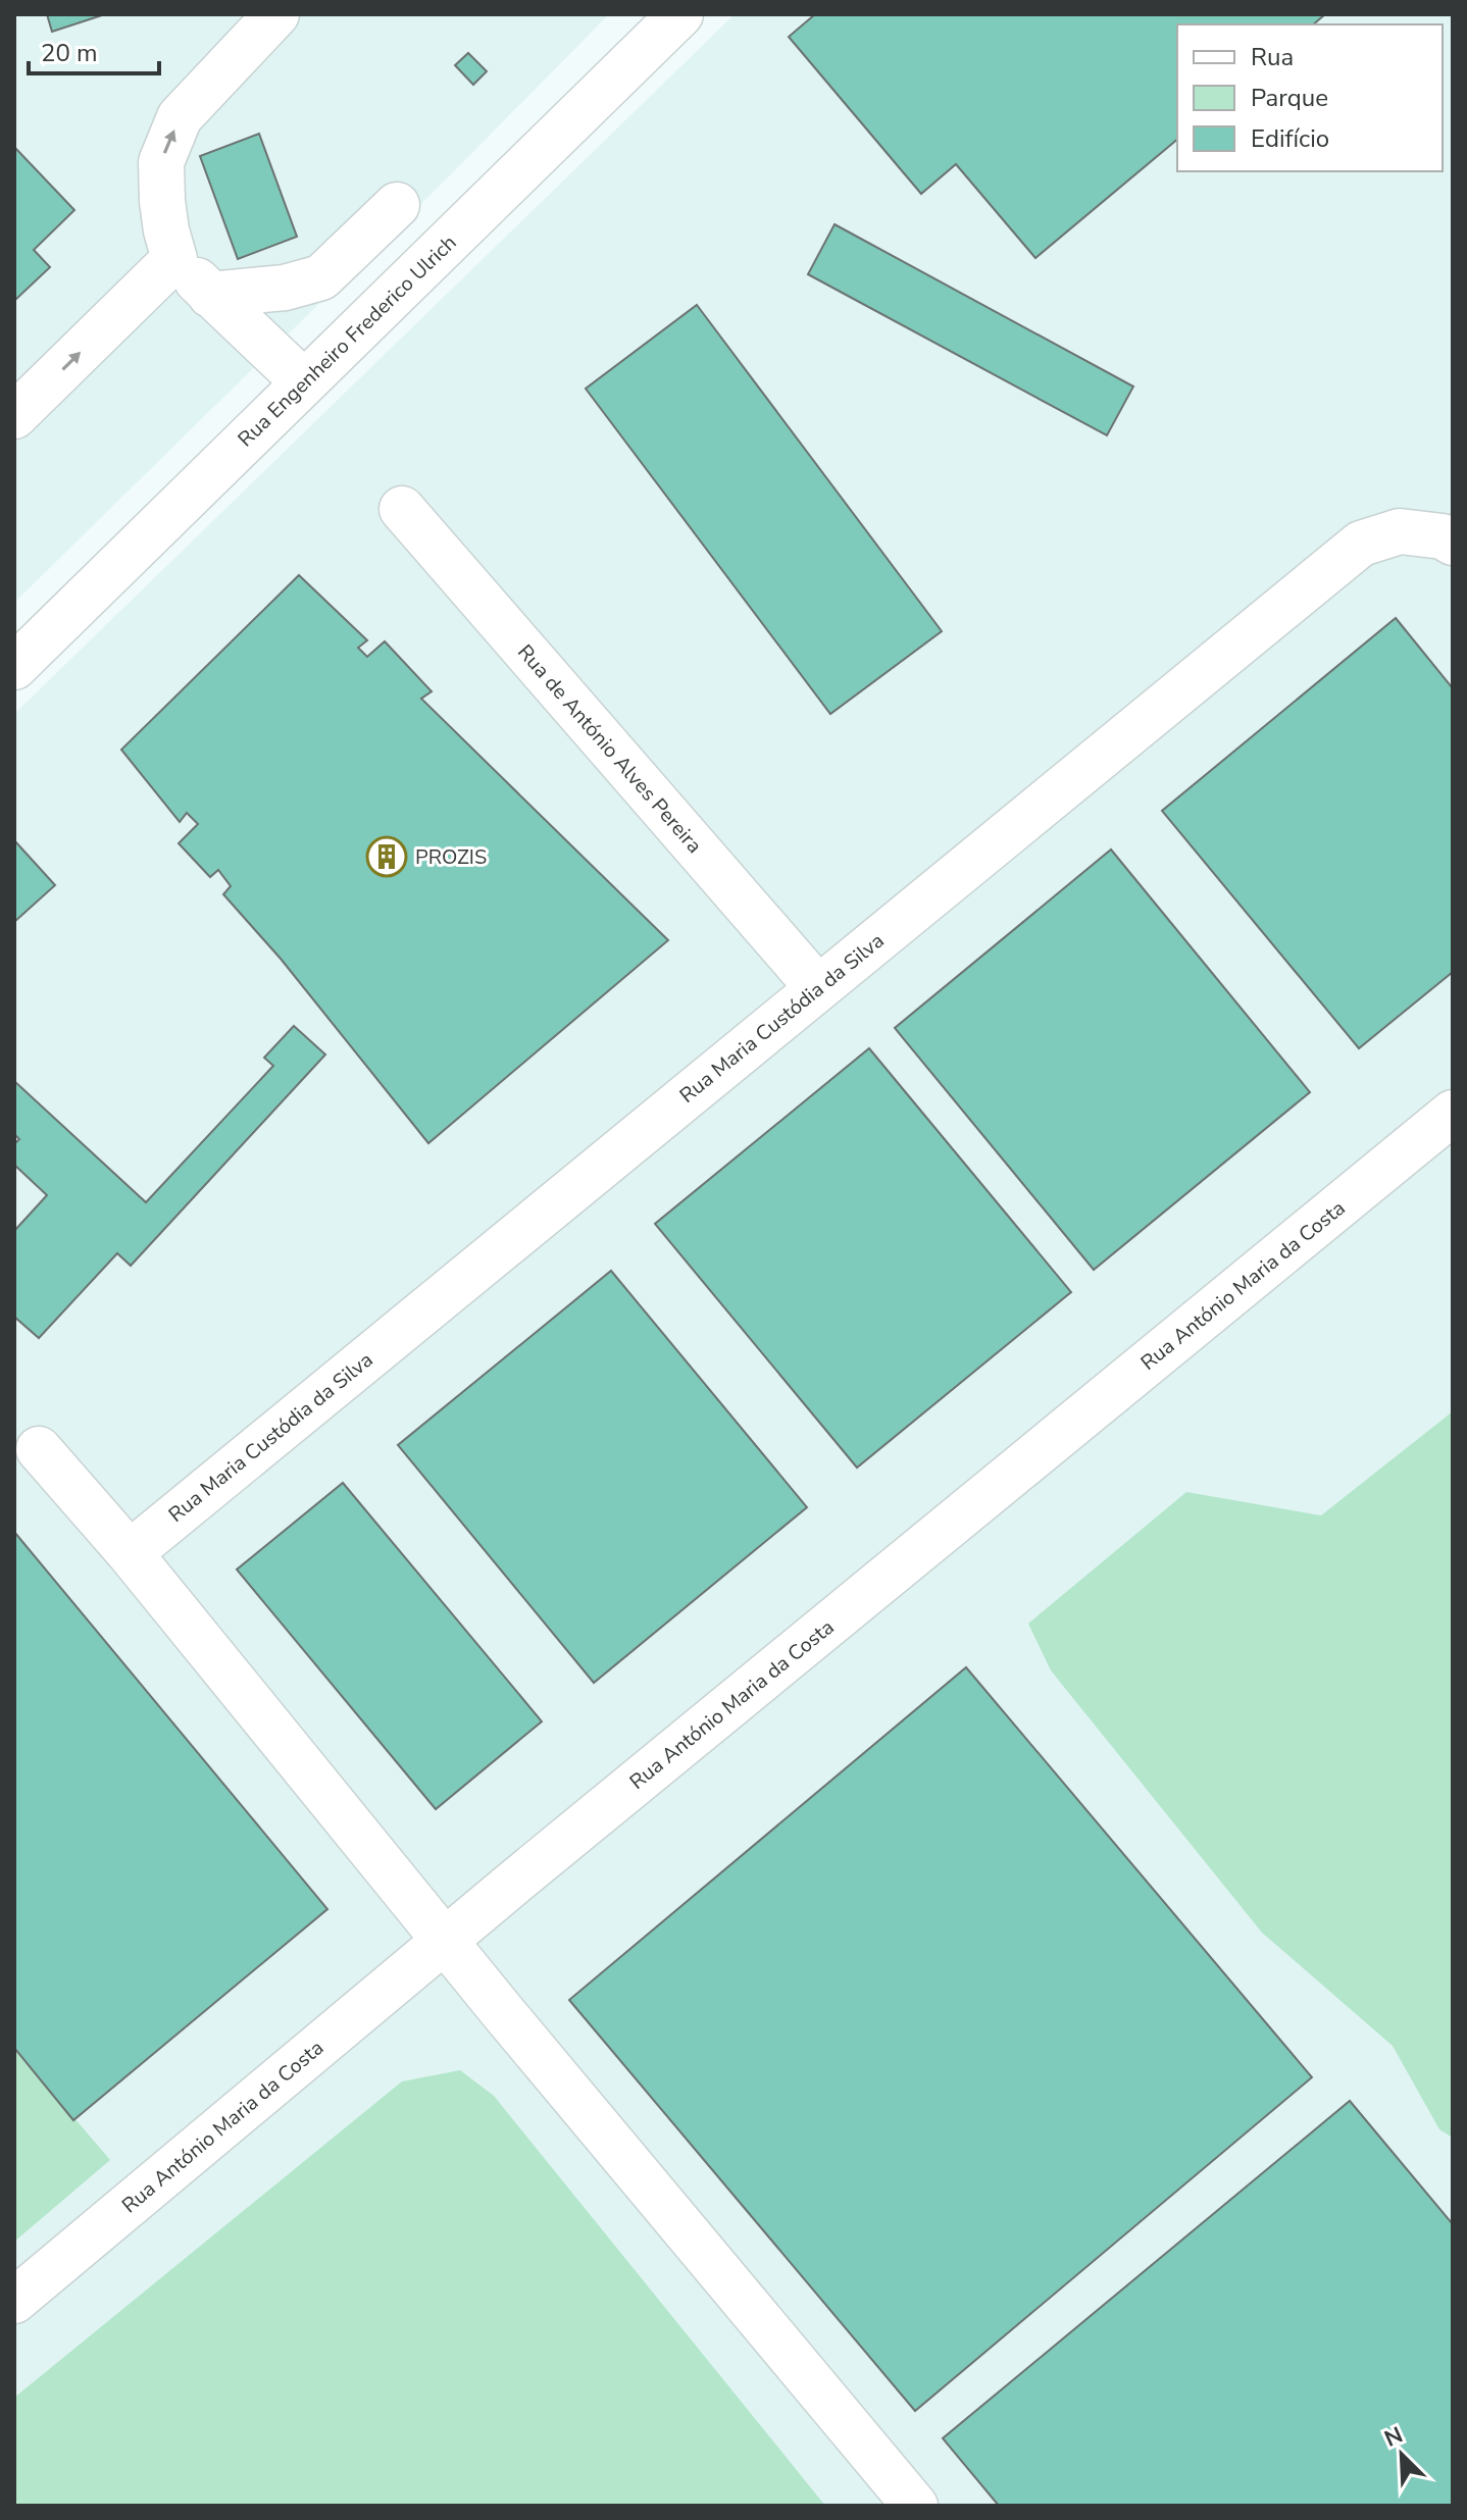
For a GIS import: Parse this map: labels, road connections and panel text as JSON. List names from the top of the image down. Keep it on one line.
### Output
{"streets":{"street":["Rua Engenheiro Frederico Ulrich","Rua de António Alves Pereira","Rua Maria Custódia da Silva","Rua António Maria da Costa"]},"crossings":[["Rua de António Alves Pereira","Rua Maria Custódia da Silva"]],"places":{"building":["PROZIS"]},"legend":["Rua","Parque","Edifício"],"scale_bar":"20 m","north":"top left"}
